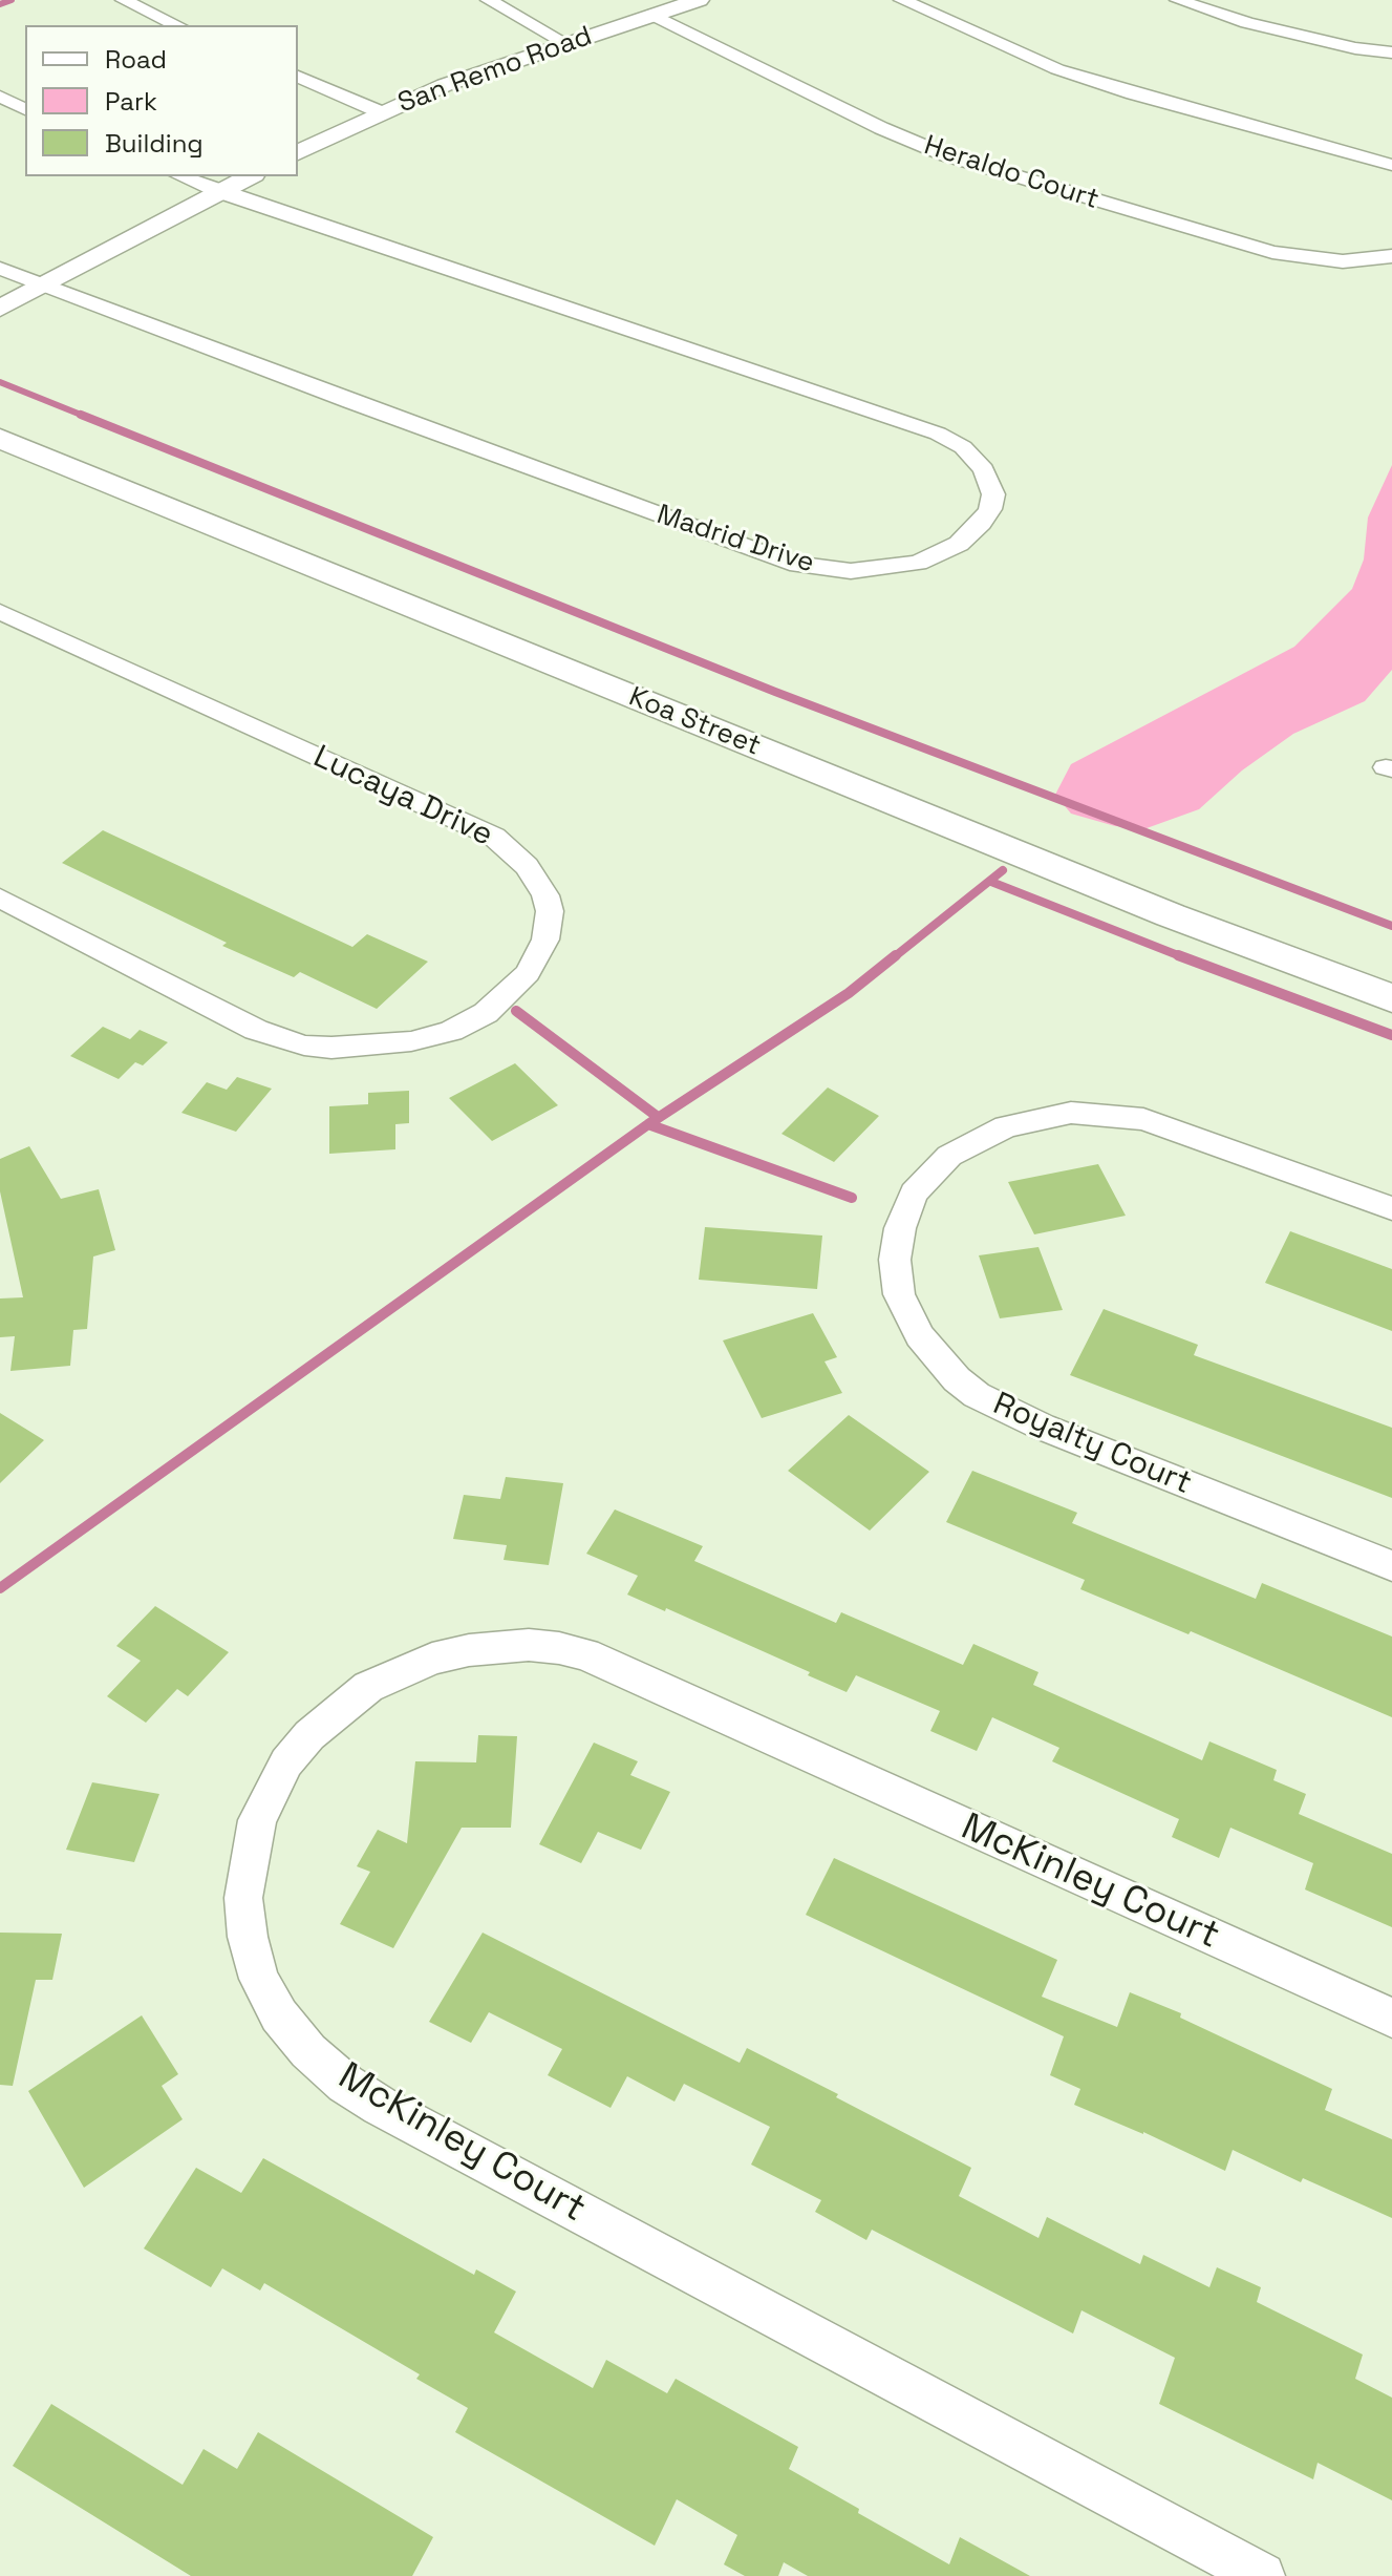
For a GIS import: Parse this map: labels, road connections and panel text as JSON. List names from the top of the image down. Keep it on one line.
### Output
{"streets":{"main road":["Koa Street"],"street":["San Remo Road","Heraldo Court","Madrid Drive","Lucaya Drive","Royalty Court","McKinley Court"]},"crossings":[["San Remo Road","Heraldo Court"]],"legend":["Road","Park","Building"]}
